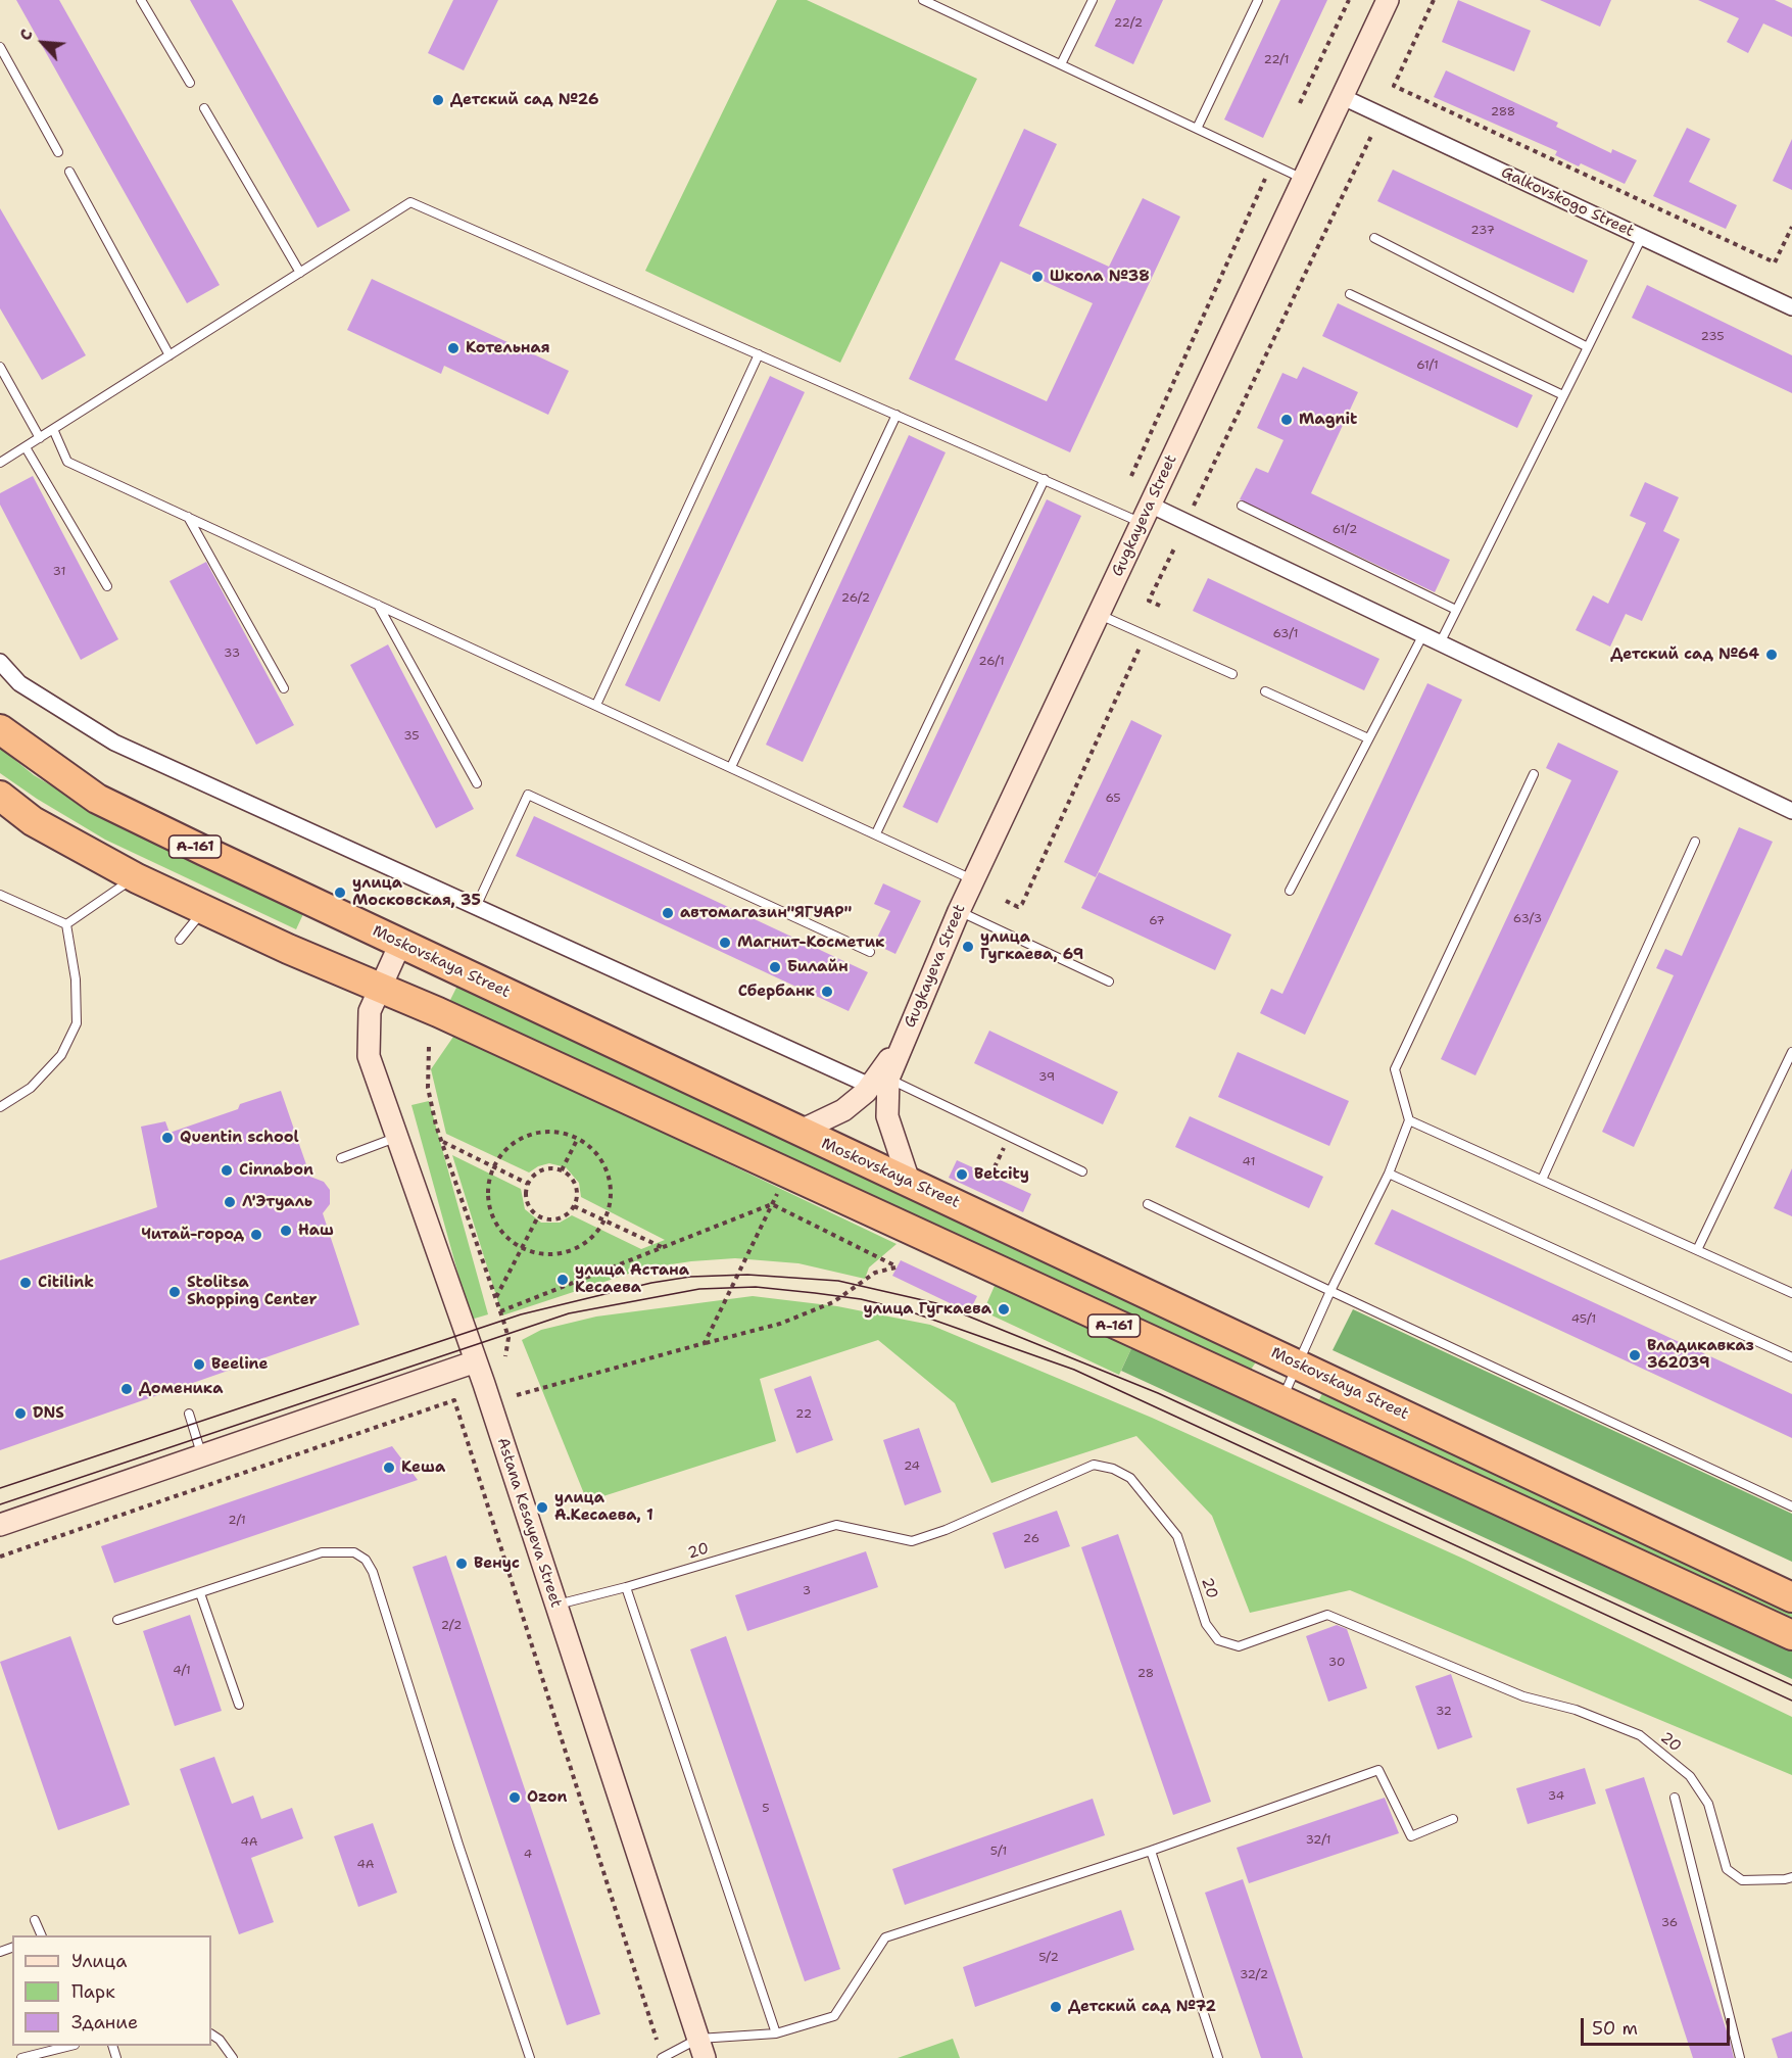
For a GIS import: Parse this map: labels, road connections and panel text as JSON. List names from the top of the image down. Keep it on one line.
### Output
{"streets":{"highway":["А-161","Moskovskaya Street"],"street":["Galkovskogo Street","Gugkayeva Street","Astana Kesayeva Street"],"lane":["20"]},"crossings":[["Galkovskogo Street","Gugkayeva Street"],["Gugkayeva Street","Moskovskaya Street"],["А-161","Astana Kesayeva Street"],["Astana Kesayeva Street","20"]],"places":["Детский сад №26","Школа №38","Котельная","Magnit","Детский сад №64","улица Московская, 35","автомагазин\"ЯГУАР\"","Магнит-Косметик","улица Гугкаева, 69","Билайн","Сбербанк","Quentin school","Cinnabon","Betcity","Л'Этуаль","Наш","Читай-город","улица Астана Кесаева","Citilink","Stolitsa Shopping Center","улица Гугкаева","Владикавказ 362039","Beeline","Доменика","DNS","Кеша","улица А.Кесаева, 1","Венус","Ozon","Детский сад №72"],"house_numbers":["22/2","22/1","288","237","235","61/1","61/2","31","26/2","63/1","33","26/1","35","65","63/3","67","39","41","45/1","22","24","2/1","26","3","2/2","30","4/1","28","32","34","5","32/1","4А","5/1","4","4А","36","5/2","32/2"],"legend":["Улица","Парк","Здание"],"scale_bar":"50 m","north":"top left"}
